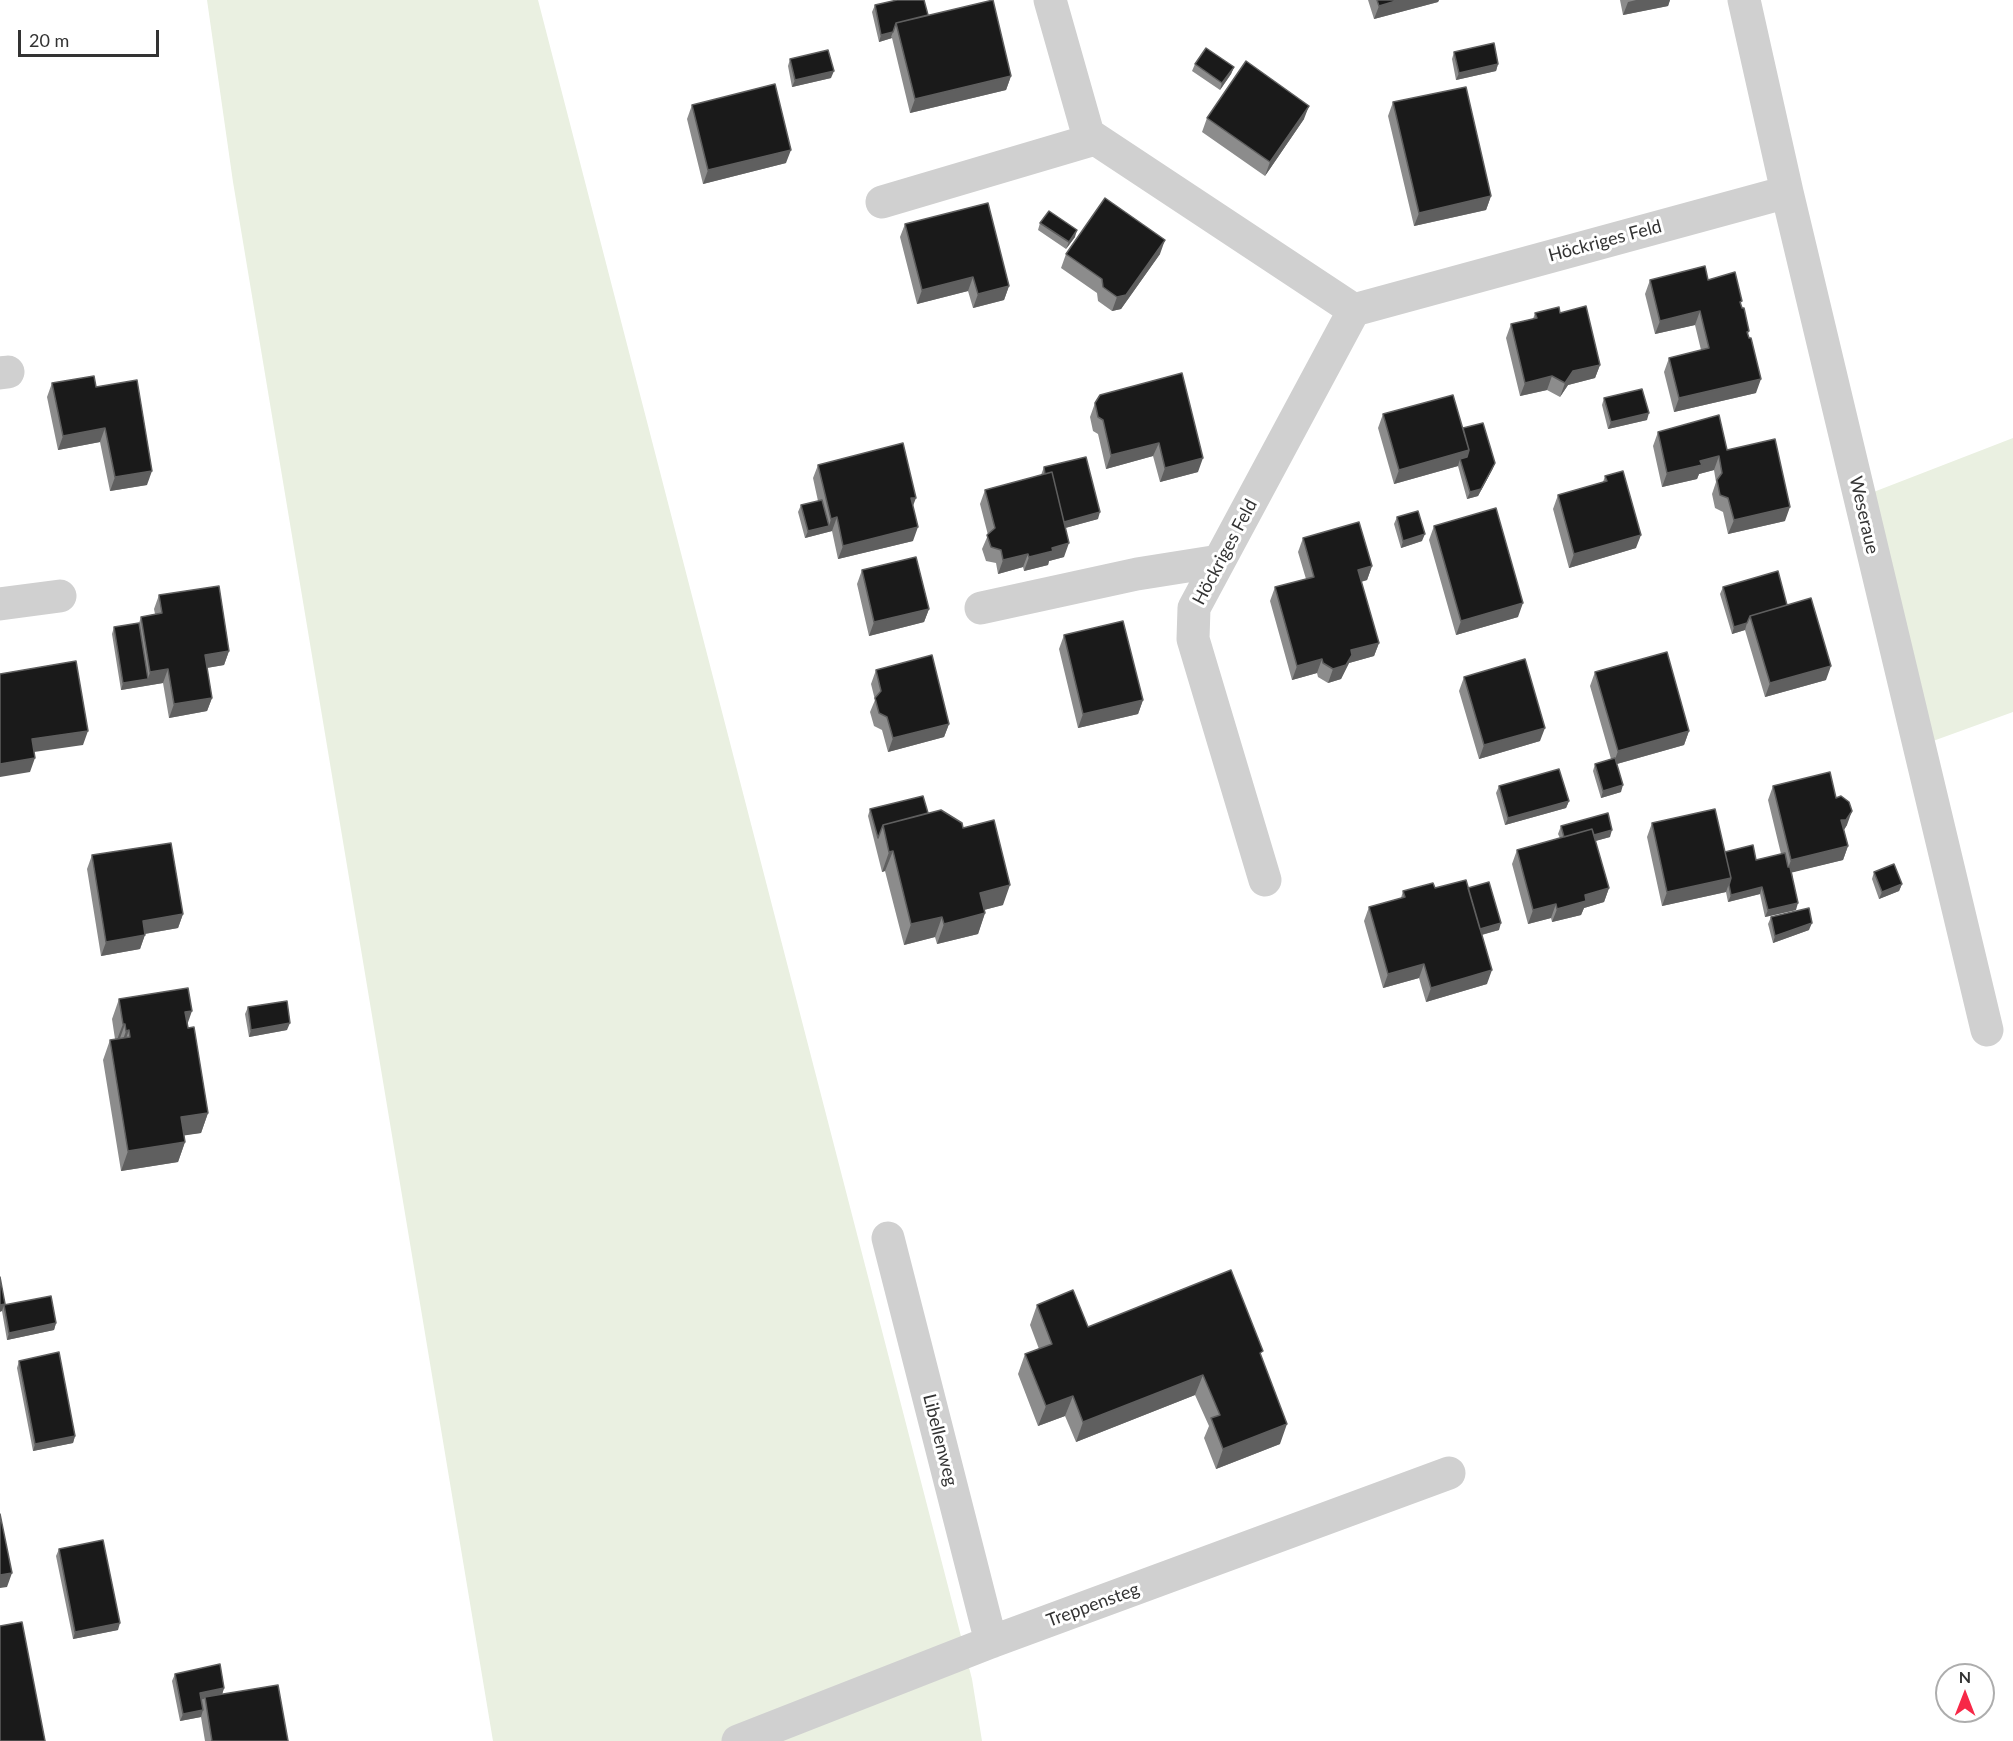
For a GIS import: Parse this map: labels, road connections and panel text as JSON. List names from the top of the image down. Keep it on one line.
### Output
{"streets":{"street":["Höckriges Feld","Weseraue","Libellenweg","Treppensteg"]},"crossings":[["Höckriges Feld","Weseraue"],["Libellenweg","Treppensteg"]],"scale_bar":"20 m","north":"top"}
